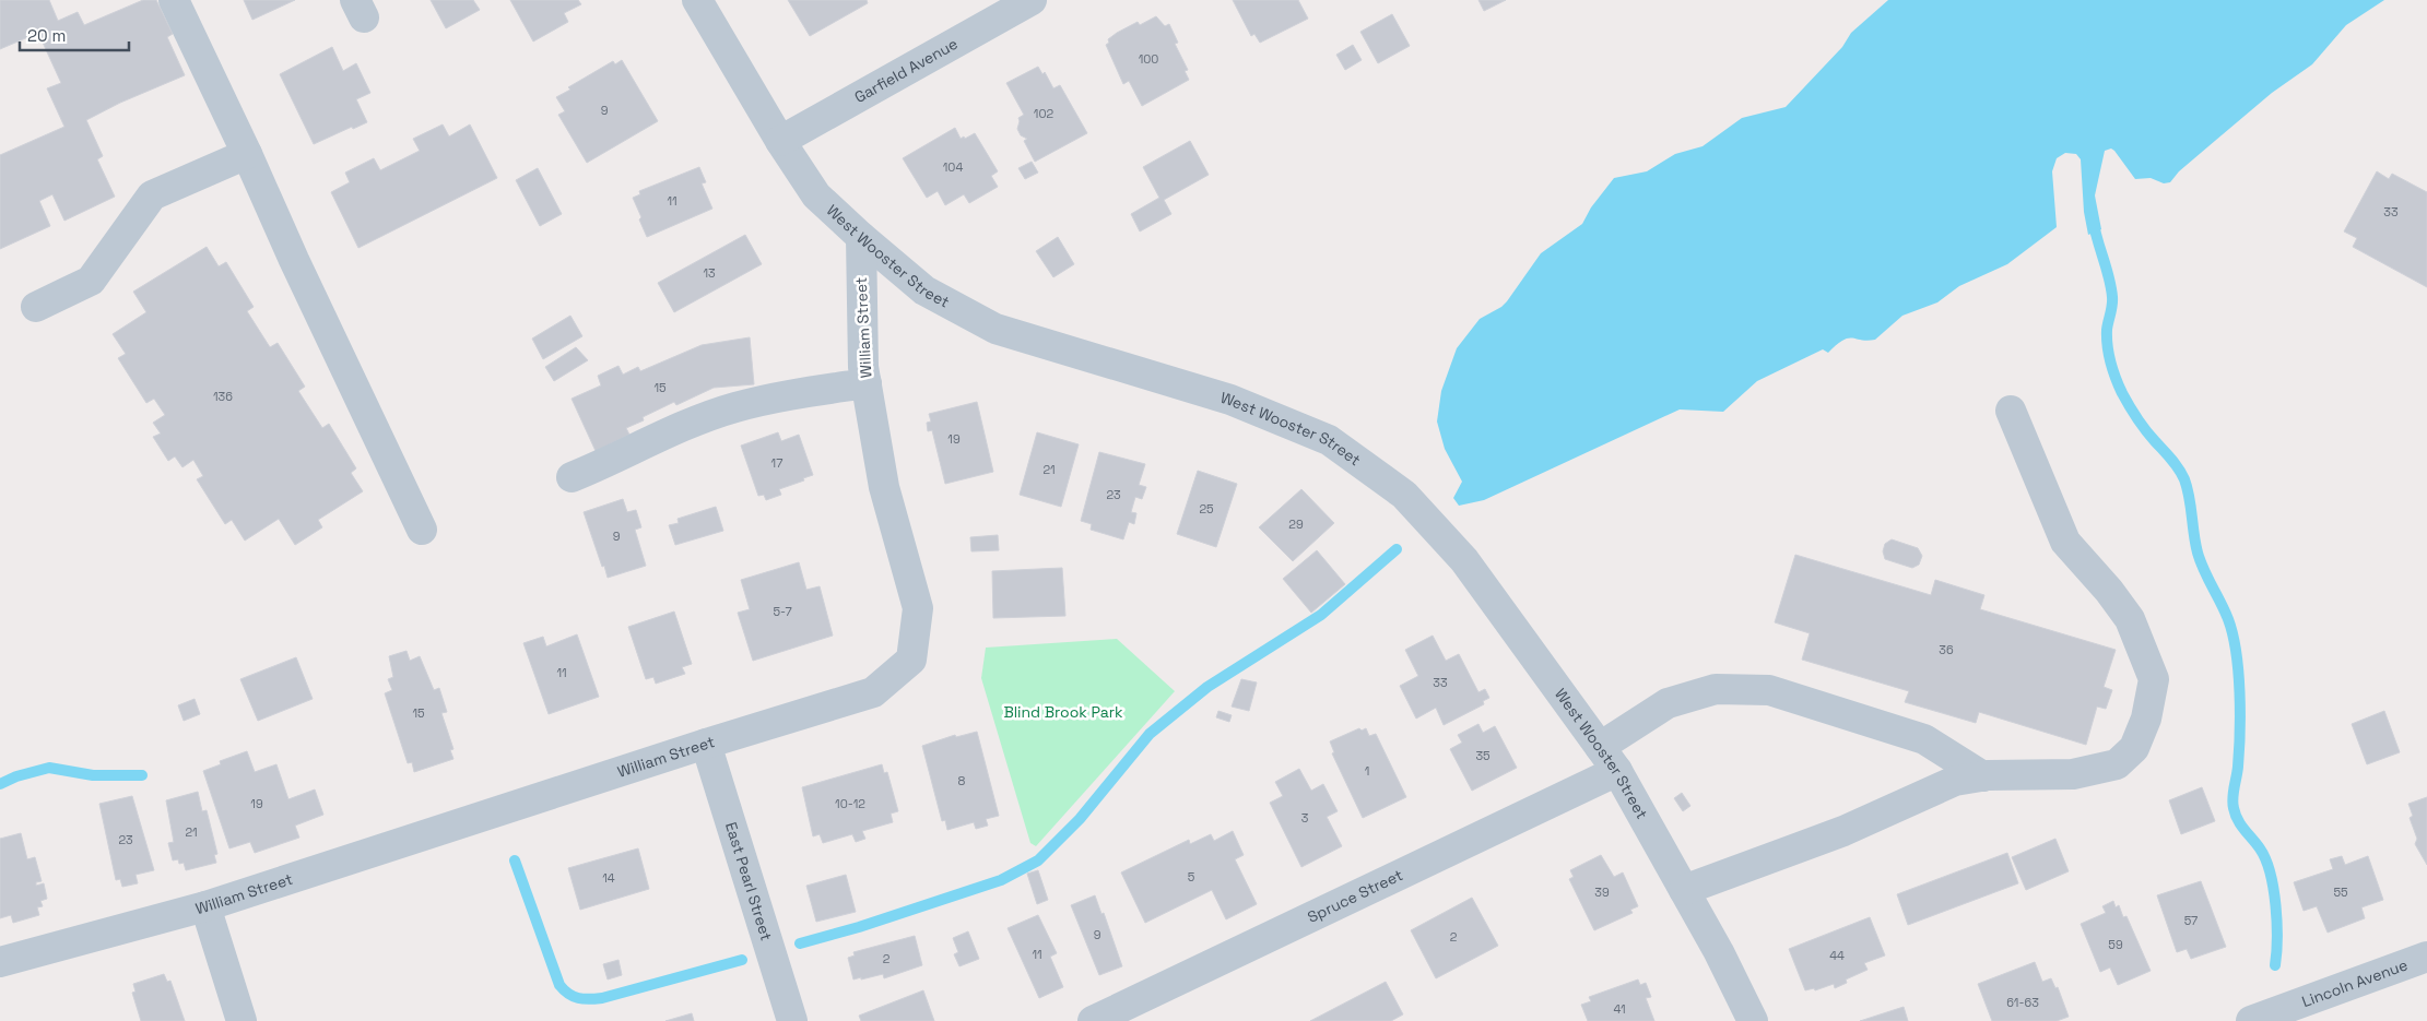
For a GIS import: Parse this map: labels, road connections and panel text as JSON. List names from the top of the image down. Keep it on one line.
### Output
{"streets":{"street":["Garfield Avenue","West Wooster Street","William Street","East Pearl Street","Spruce Street","Lincoln Avenue"]},"crossings":[["Garfield Avenue","West Wooster Street"],["West Wooster Street","William Street"],["West Wooster Street","Spruce Street"],["William Street","East Pearl Street"]],"parks":["Blind Brook Park"],"house_numbers":["100","9","102","104","11","33","13","15","136","19","17","21","23","25","29","9","5-7","36","11","33","15","35","1","8","19","10-12","3","21","23","5","14","39","55","57","9","2","59","11","44","2","61-63","41"],"scale_bar":"20 m"}
